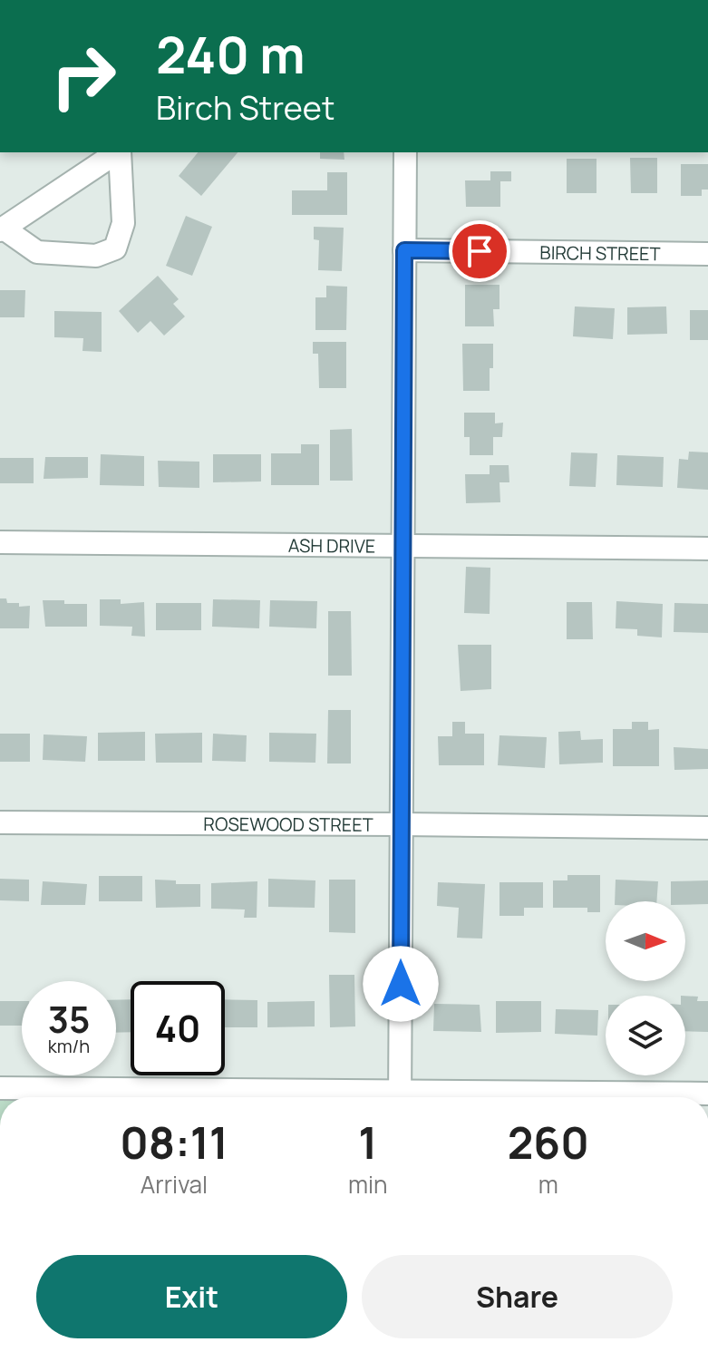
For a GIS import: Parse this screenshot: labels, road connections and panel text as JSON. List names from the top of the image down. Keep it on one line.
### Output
{"streets":{"street":["BIRCH STREET","ASH DRIVE","ROSEWOOD STREET"]},"north":"right","page":{"turn":["240 m","Birch Street"],"speed":"35 km/h","limit":"40","eta":["08:11","Arrival","1","min","260","m"],"buttons":["Exit","Share"]}}
